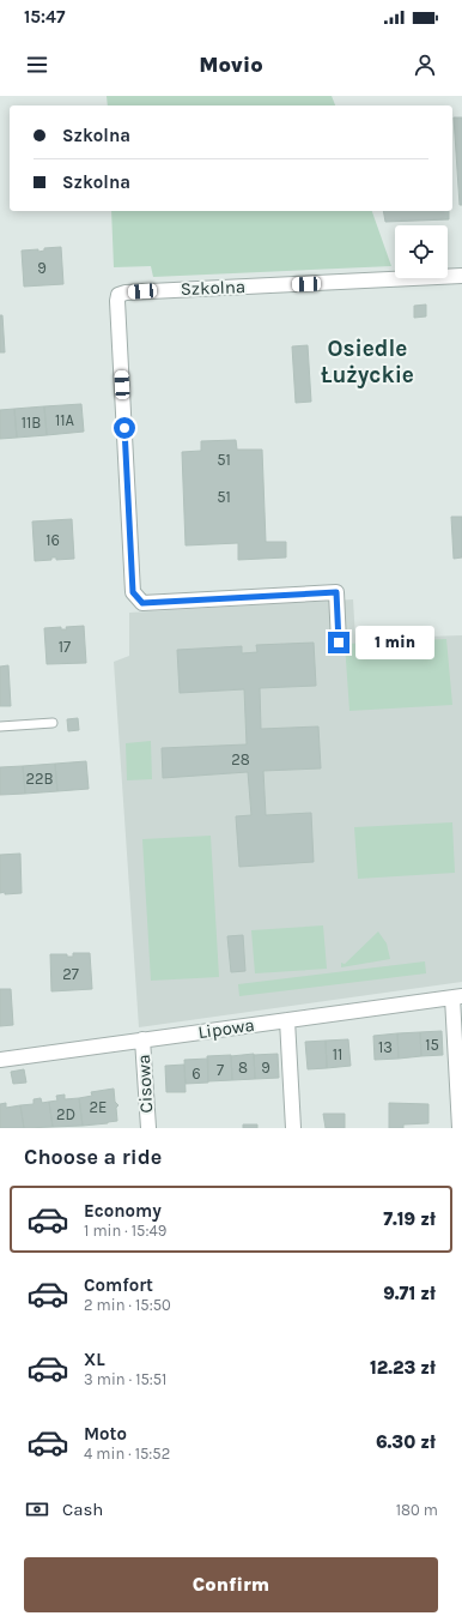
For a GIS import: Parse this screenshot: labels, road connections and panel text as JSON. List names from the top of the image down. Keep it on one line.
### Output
{"streets":{"street":["Szkolna","Lipowa","Cisowa"]},"crossings":[["Lipowa","Cisowa"]],"districts":["Osiedle Łużyckie"],"house_numbers":["9","11A","11B","51","51","16","17","28","22B","27","15","13","11","8","9","7","6","2E","2D"],"page":{"status":"15:47","header":"Movio","banner":["Szkolna","Szkolna"],"bubble":"1 min","heading":"Choose a ride","list":[{"name":"Economy","note":"1 min · 15:49","value":"7.19 zł"},{"name":"Comfort","note":"2 min · 15:50","value":"9.71 zł"},{"name":"XL","note":"3 min · 15:51","value":"12.23 zł"},{"name":"Moto","note":"4 min · 15:52","value":"6.30 zł"}],"pay":["Cash","180 m"],"buttons":"Confirm"}}
